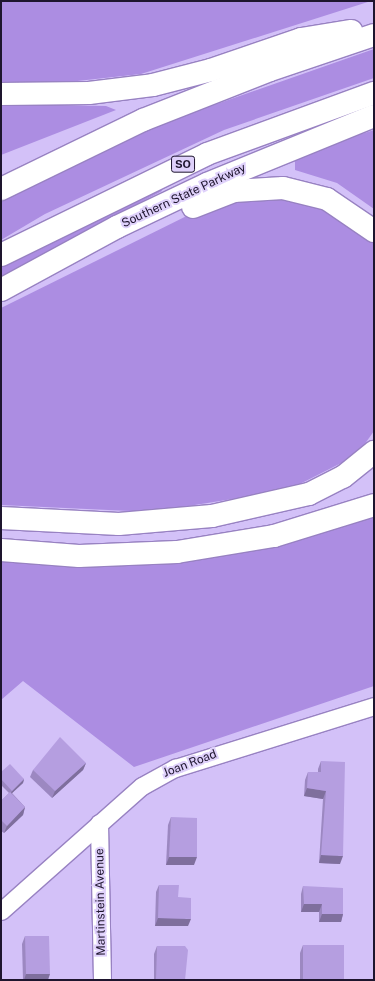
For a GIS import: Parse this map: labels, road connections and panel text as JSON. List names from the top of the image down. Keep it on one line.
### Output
{"streets":{"highway":["SO","Southern State Parkway"],"street":["Joan Road","Martinstein Avenue"]},"crossings":[["Joan Road","Martinstein Avenue"]]}
